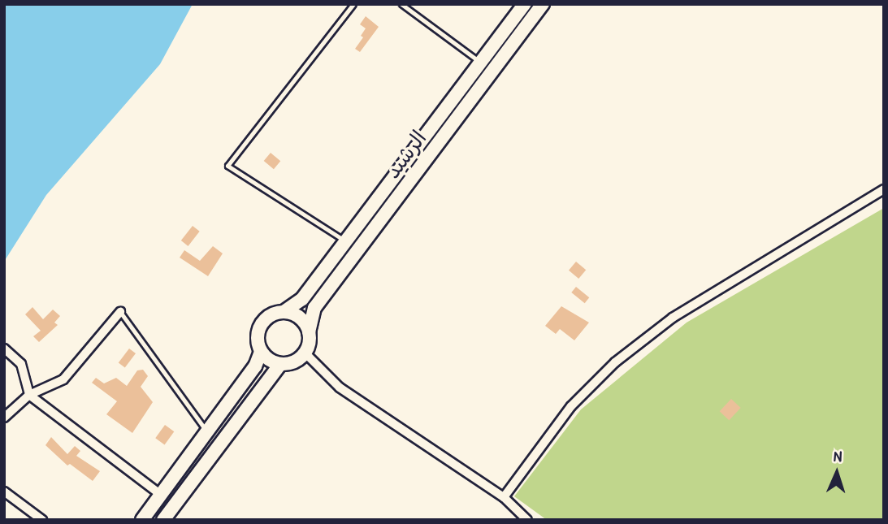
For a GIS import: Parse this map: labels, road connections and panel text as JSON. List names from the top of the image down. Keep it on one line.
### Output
{"streets":{"street":["الرشيد"]},"north":"top"}
